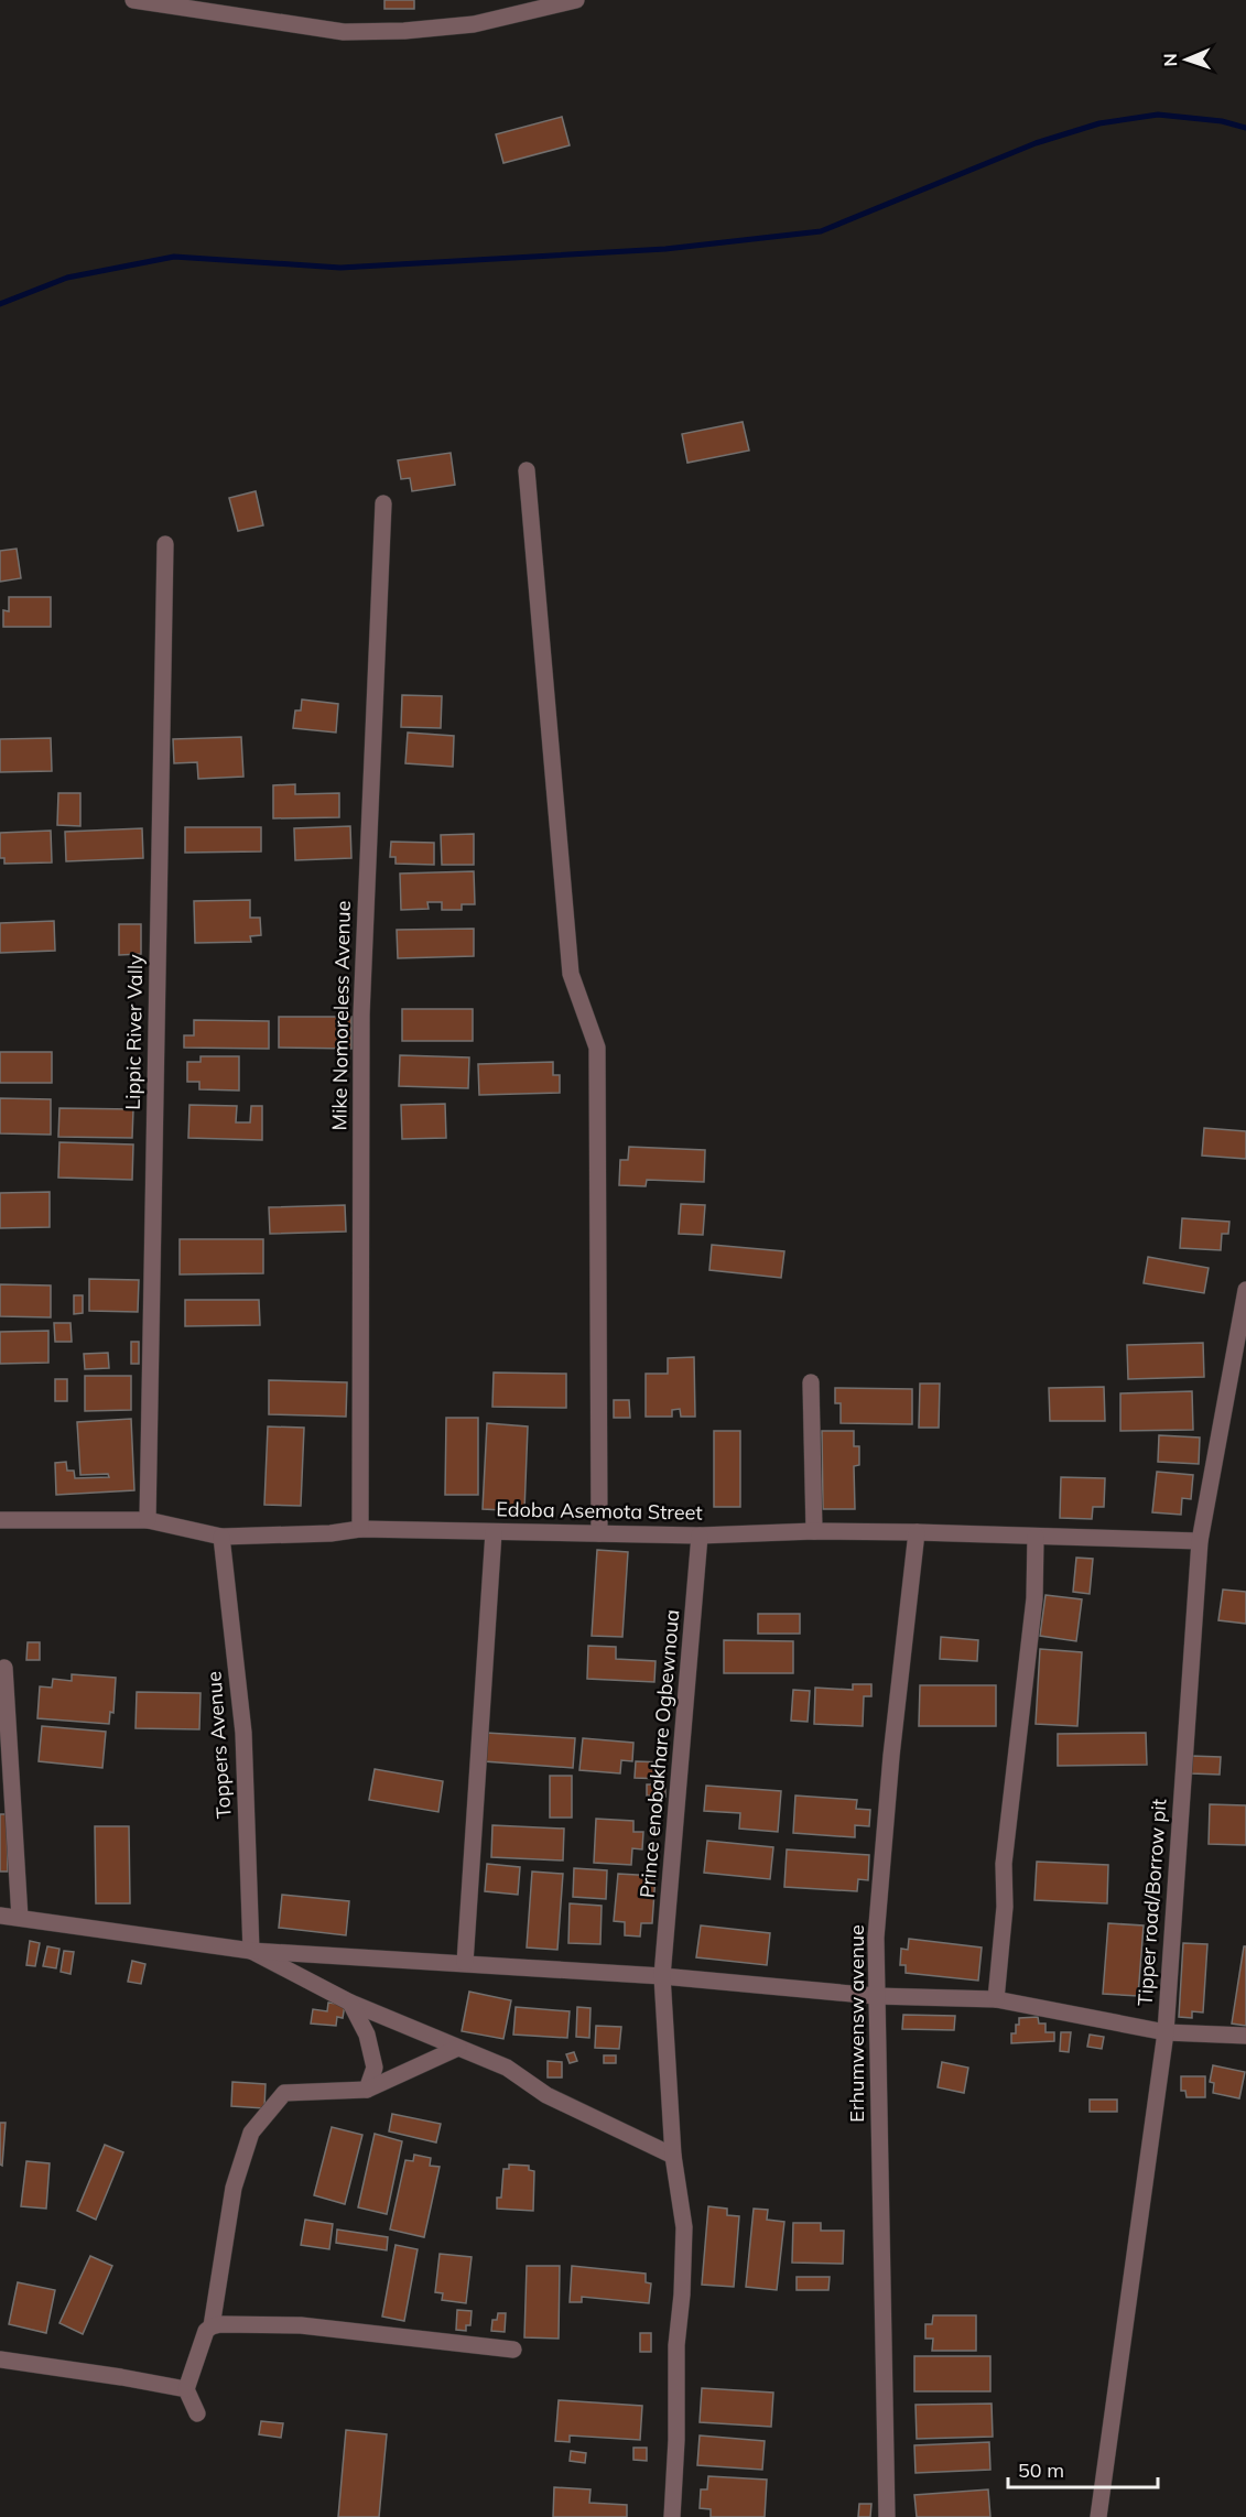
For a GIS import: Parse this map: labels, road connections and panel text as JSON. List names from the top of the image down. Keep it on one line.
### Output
{"streets":{"street":["Mike Nomoreless Avenue","Lippic River Vally","Edoba Asemota Street","Toppers Avenue","Prince enobakhare Ogbewnoua","Tipper road/Borrow pit","Erhumwensw avenue"]},"crossings":[["Mike Nomoreless Avenue","Edoba Asemota Street"],["Lippic River Vally","Edoba Asemota Street"],["Edoba Asemota Street","Toppers Avenue"],["Edoba Asemota Street","Prince enobakhare Ogbewnoua"],["Edoba Asemota Street","Tipper road/Borrow pit"],["Edoba Asemota Street","Erhumwensw avenue"]],"scale_bar":"50 m","north":"left"}
